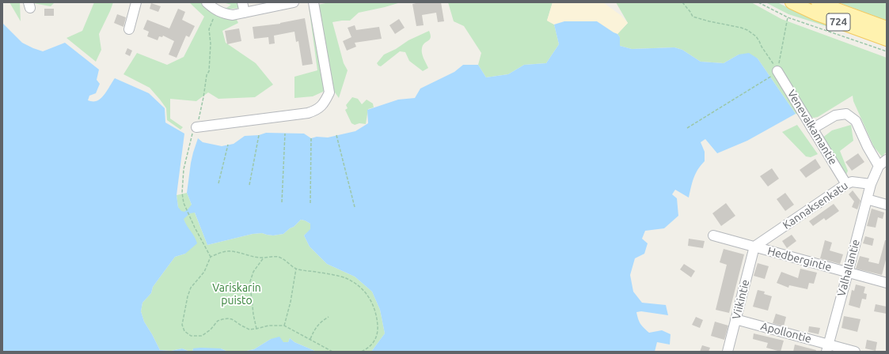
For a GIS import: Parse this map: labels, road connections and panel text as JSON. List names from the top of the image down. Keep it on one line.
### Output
{"streets":{"main road":["724"],"street":["Venevalkamantie","Kannaksenkatu","Hedbergintie","Valhallantie","Viikintie","Apollontie"]},"crossings":[["Venevalkamantie","Kannaksenkatu"],["Kannaksenkatu","Hedbergintie"],["Kannaksenkatu","Valhallantie"],["Kannaksenkatu","Viikintie"],["Hedbergintie","Valhallantie"],["Hedbergintie","Viikintie"],["Valhallantie","Apollontie"],["Viikintie","Apollontie"]],"parks":["Variskarin puisto"]}
